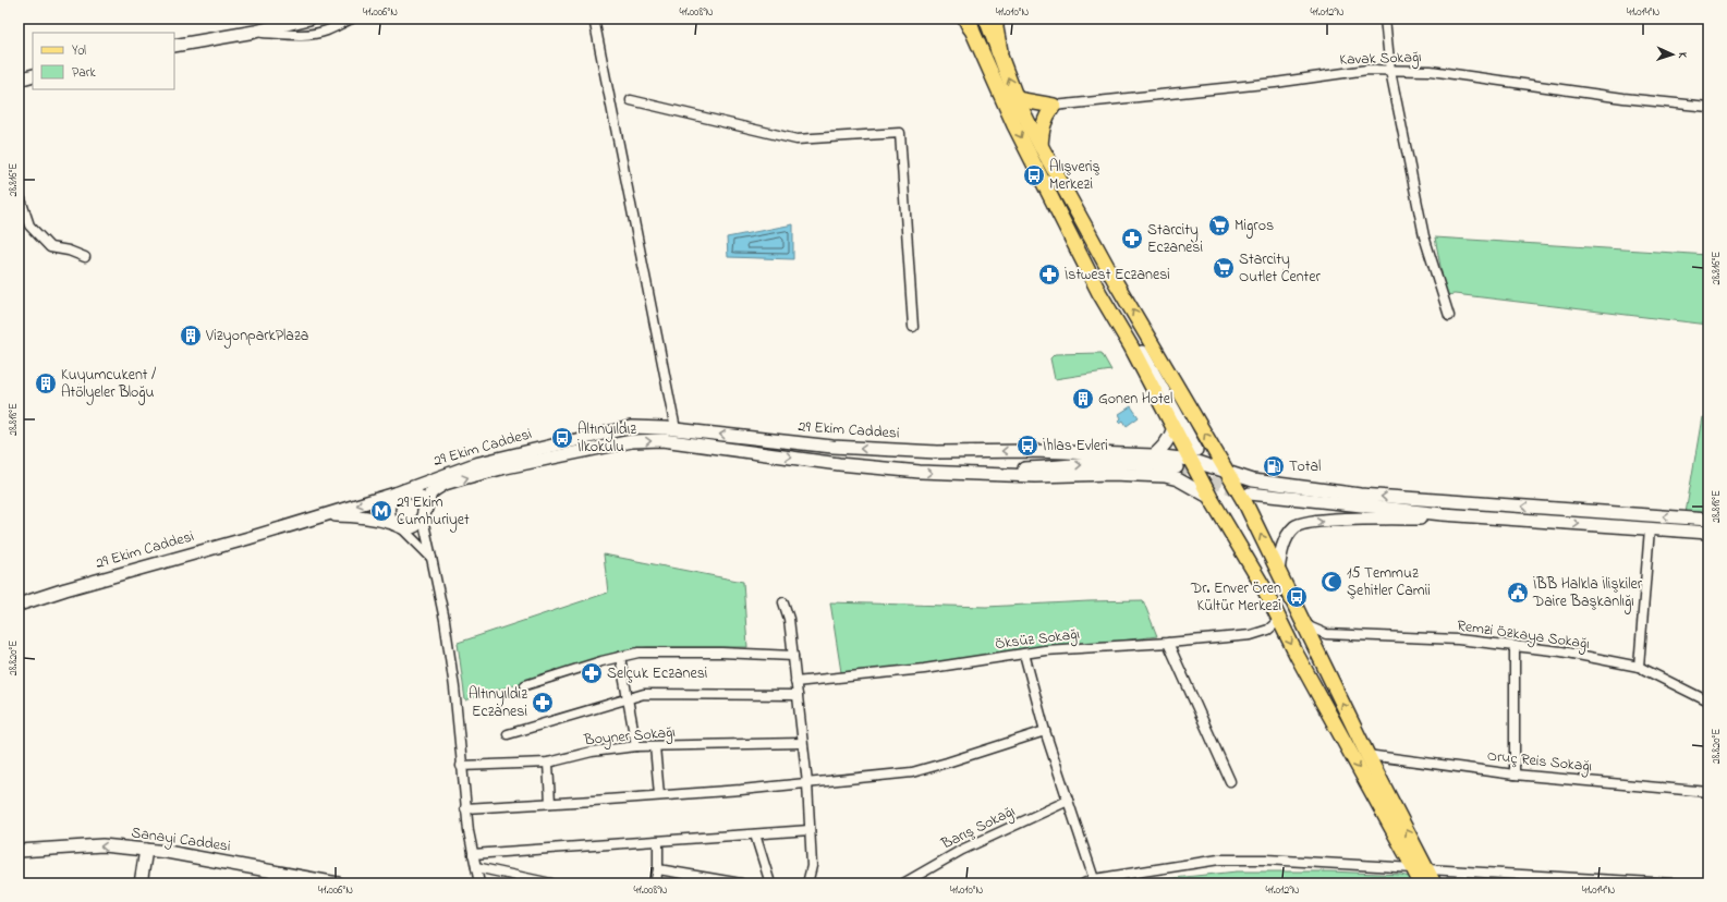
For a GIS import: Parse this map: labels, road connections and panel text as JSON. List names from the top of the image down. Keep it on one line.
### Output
{"streets":{"main road":["29 Ekim Caddesi","Sanayi Caddesi"],"street":["Kavak Sokağı","Remzi Özkaya Sokağı","Öksüz Sokağı","Boyner Sokağı","Oruç Reis Sokağı","Barış Sokağı"]},"one_way":["Sanayi Caddesi"],"places":{"bus stop":["Alışveriş Merkezi","Altınyıldız İlkokulu","İhlas Evleri","Dr. Enver Ören Kültür Merkezi"],"supermarket":["Migros","Starcity Outlet Center"],"pharmacy":["Starcity Eczanesi","İstwest Eczanesi","Selçuk Eczanesi","Altınyıldız Eczanesi"],"building":["VizyonparkPlaza","Kuyumcukent / Atölyeler Bloğu","Gonen Hotel"],"fuel station":["Total"],"metro station":["29 Ekim Cumhuriyet"],"mosque":["15 Temmuz Şehitler Camii"],"public building":["İBB Halkla İlişkiler Daire Başkanlığı"]},"legend":["Yol","Park"],"north":"right","coordinates":["41.006°N","41.008°N","41.010°N","41.012°N","41.014°N","28.816°E","28.818°E","28.820°E"]}
